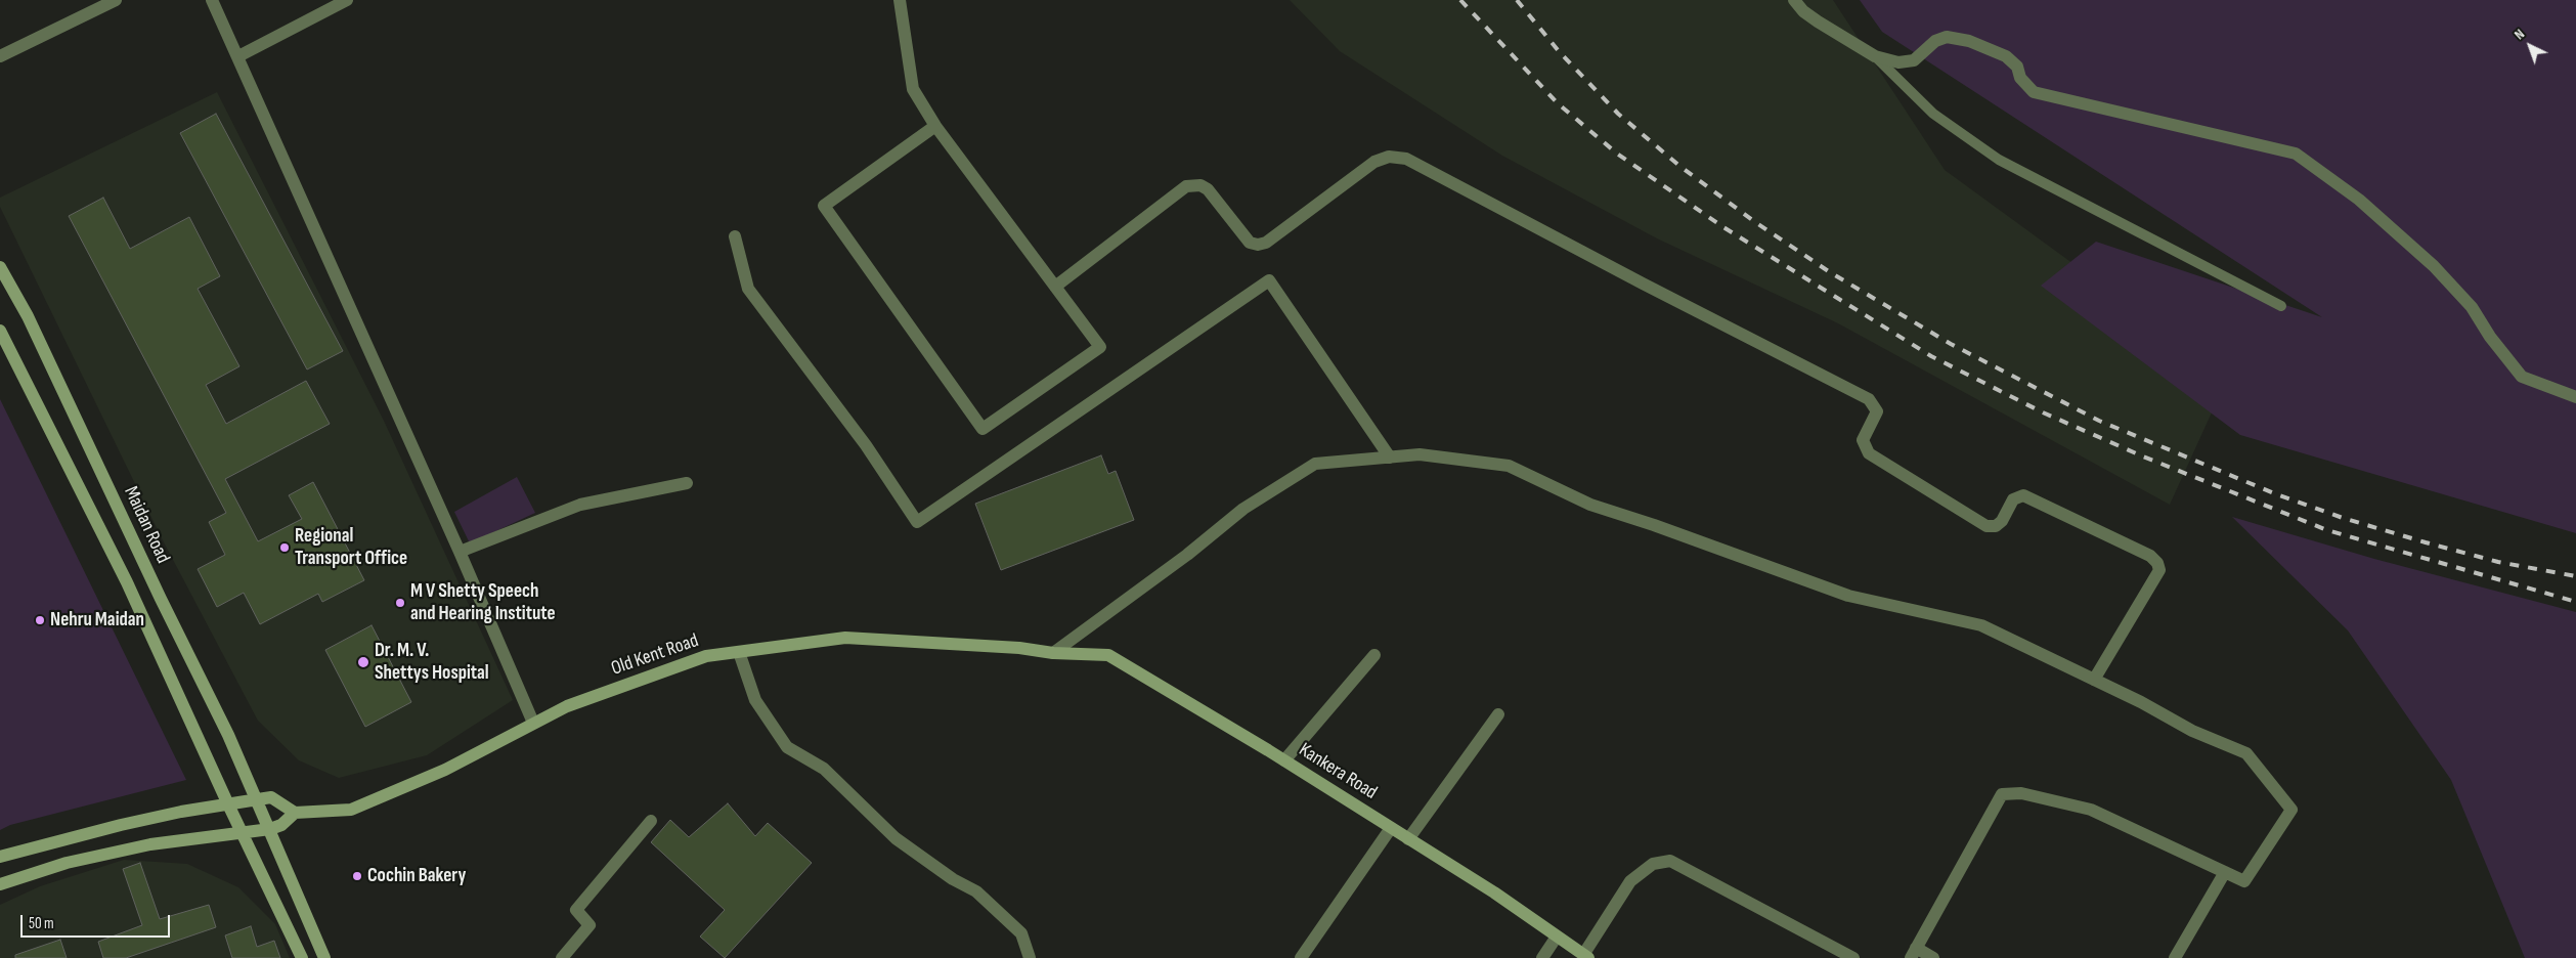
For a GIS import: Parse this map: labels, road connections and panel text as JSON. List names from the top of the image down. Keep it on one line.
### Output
{"streets":{"street":["Maidan Road","Old Kent Road","Kankera Road"]},"crossings":[["Old Kent Road","Kankera Road"]],"places":["Regional Transport Office","M V Shetty Speech and Hearing Institute","Nehru Maidan","Dr. M. V. Shettys Hospital","Cochin Bakery"],"scale_bar":"50 m","north":"top left"}
